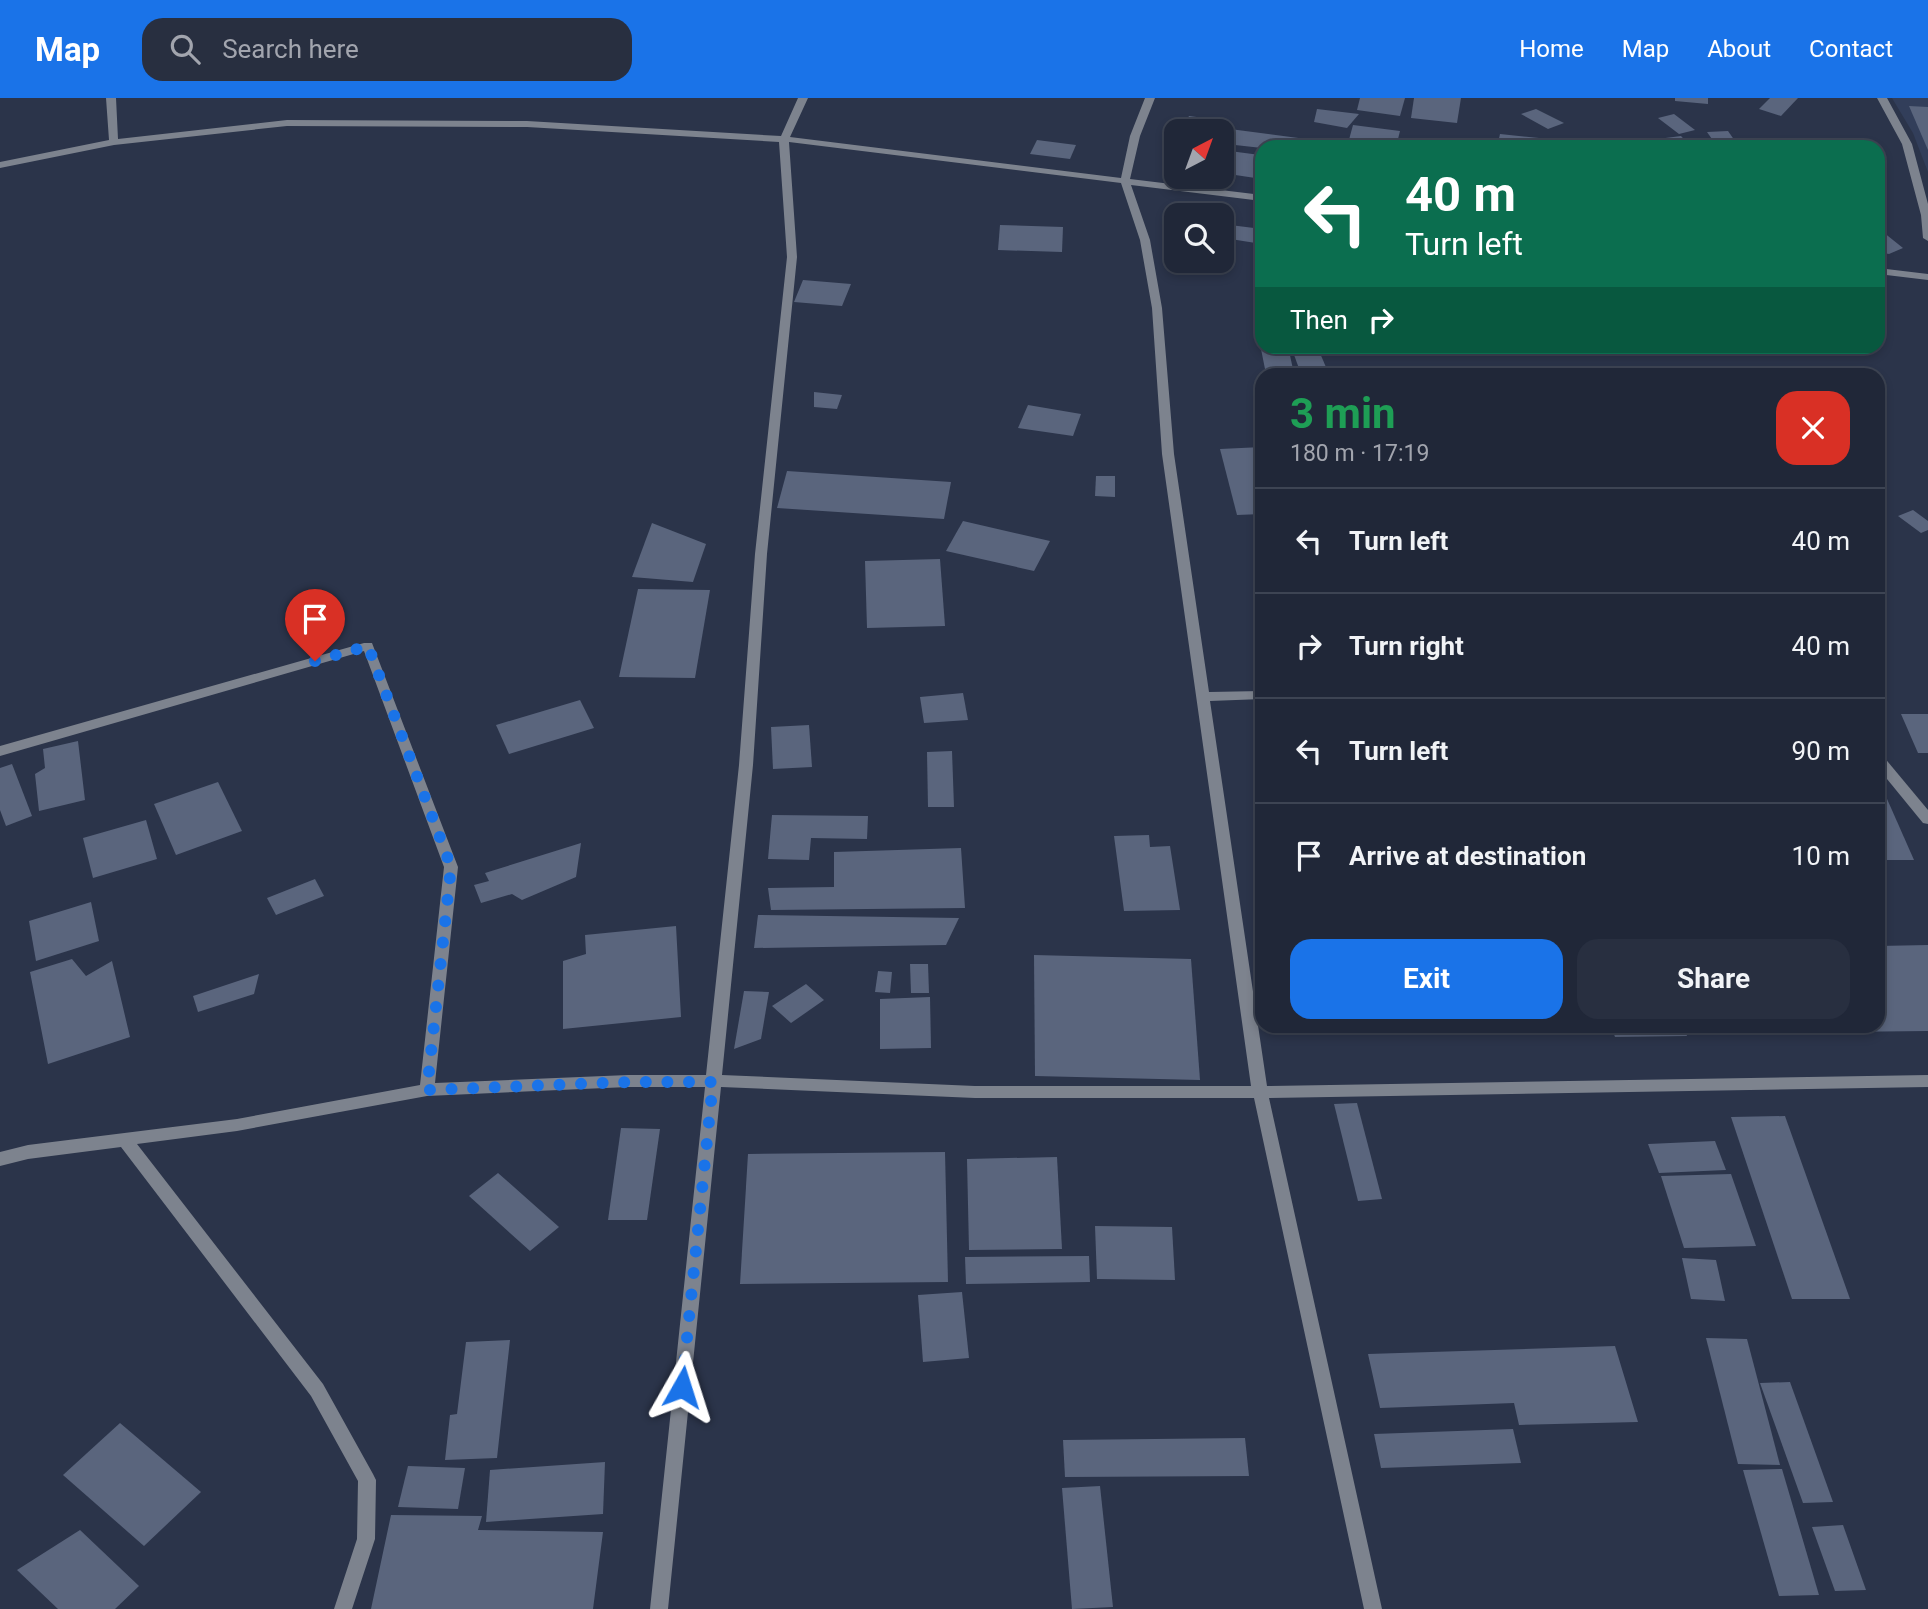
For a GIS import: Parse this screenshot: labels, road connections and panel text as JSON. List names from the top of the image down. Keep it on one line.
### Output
{"north":"top right","page":{"header":"Map","search":"Search here","nav":["Home","Map","About","Contact"],"turn":["40 m","Turn left"],"then":"Then","heading":["3 min","180 m · 17:19"],"list":[{"name":"Turn left","value":"40 m"},{"name":"Turn right","value":"40 m"},{"name":"Turn left","value":"90 m"},{"name":"Arrive at destination","value":"10 m"}],"buttons":["Exit","Share"]}}
